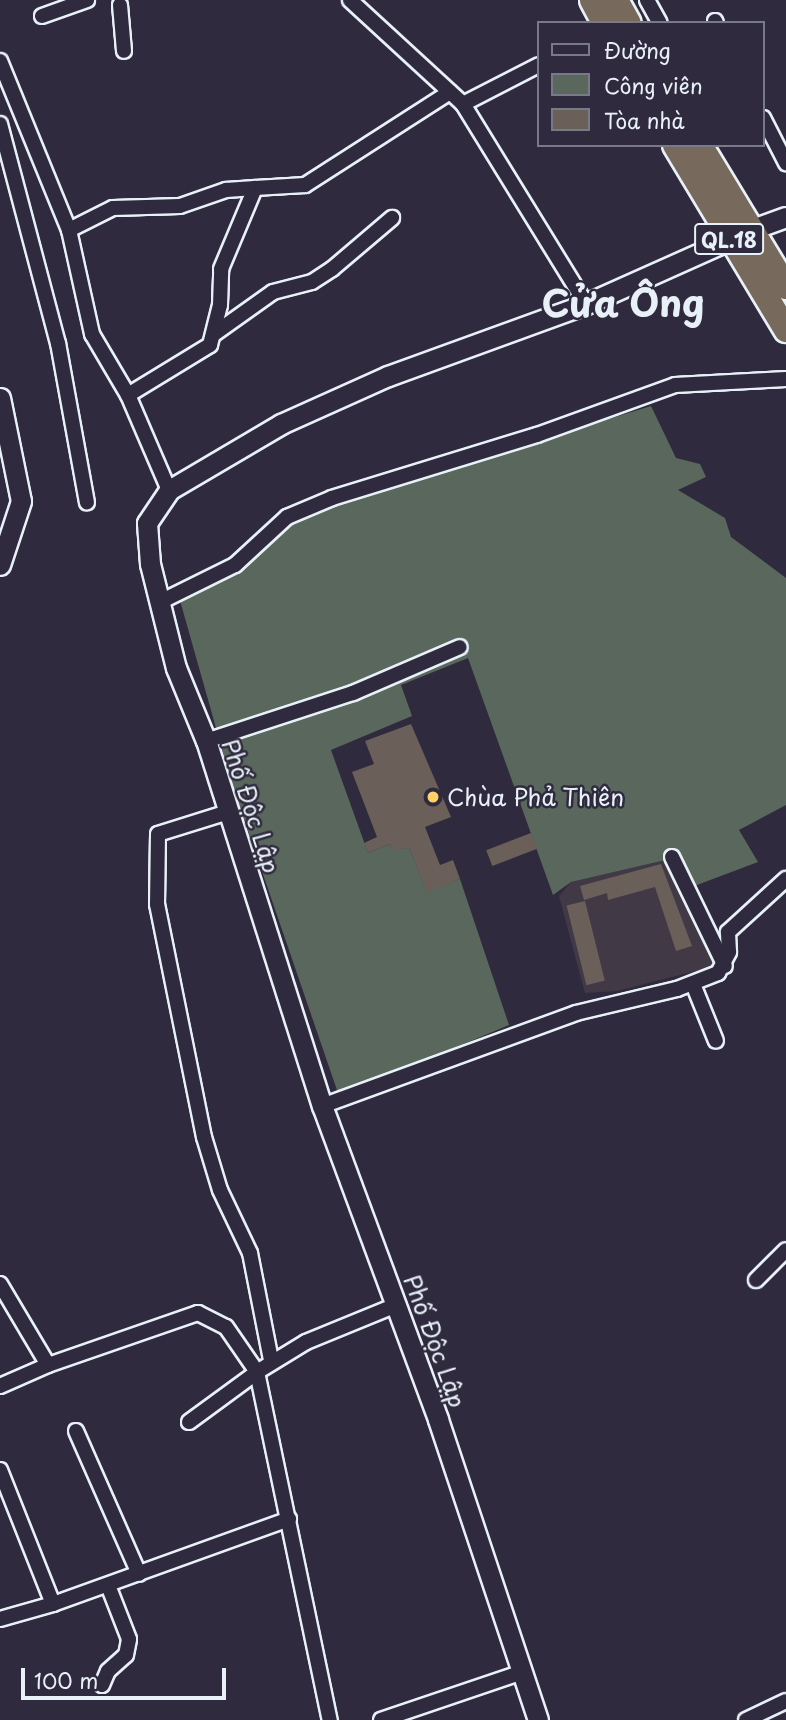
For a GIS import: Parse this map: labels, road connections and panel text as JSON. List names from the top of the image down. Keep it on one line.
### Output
{"streets":{"highway":["QL.18"],"street":["Phố Độc Lập"]},"crossings":[["QL.18","Phố Độc Lập"]],"districts":["Cửa Ông"],"places":["Chùa Phả Thiên"],"legend":["Đường","Công viên","Tòa nhà"],"scale_bar":"100 m"}
